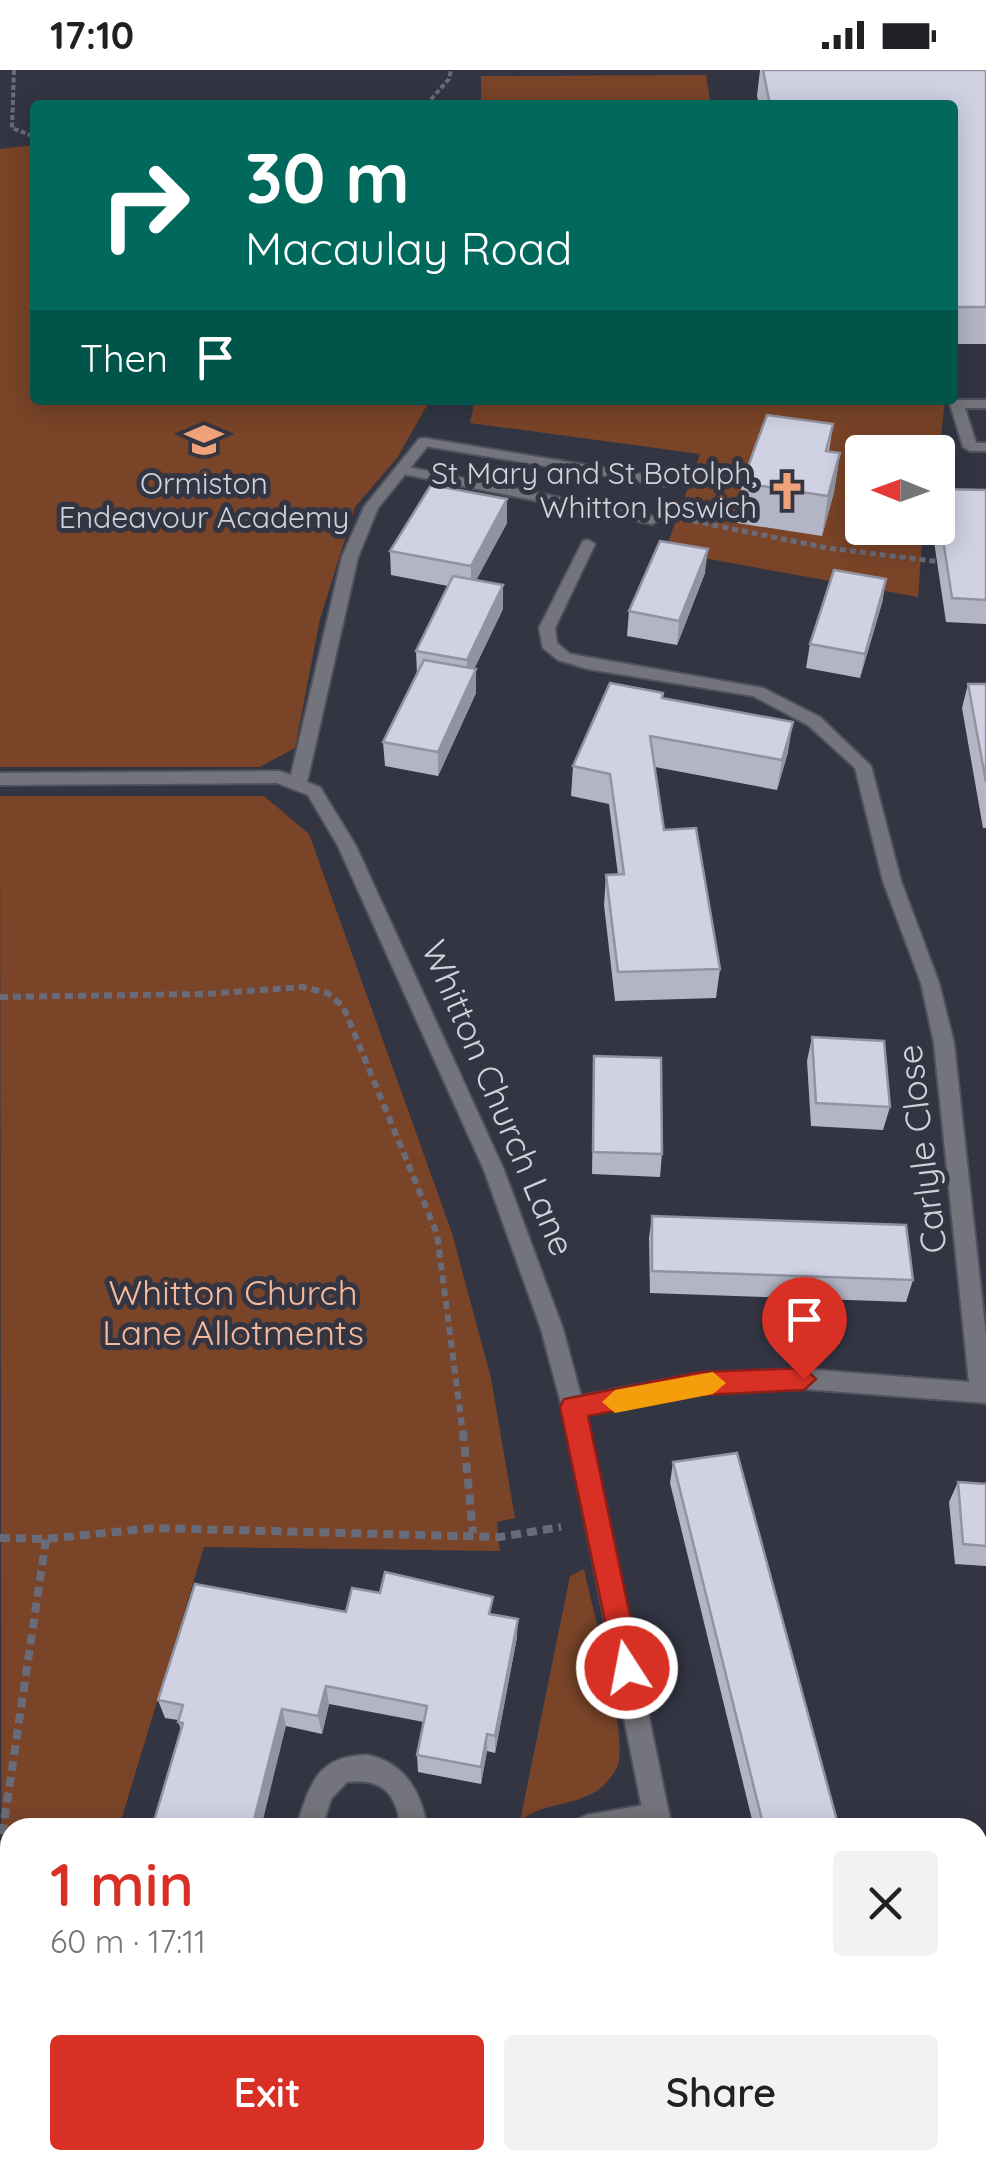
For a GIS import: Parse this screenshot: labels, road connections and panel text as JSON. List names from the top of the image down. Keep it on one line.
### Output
{"streets":{"street":["Whitton Church Lane","Carlyle Close"]},"parks":["Whitton Church Lane Allotments"],"places":{"school or university":["Ormiston Endeavour Academy"],"church":["St Mary and St Botolph, Whitton Ipswich"]},"north":"left","page":{"status":"17:10","turn":["30 m","Macaulay Road"],"then":"Then","heading":["1 min","60 m · 17:11"],"buttons":["Exit","Share"]}}
